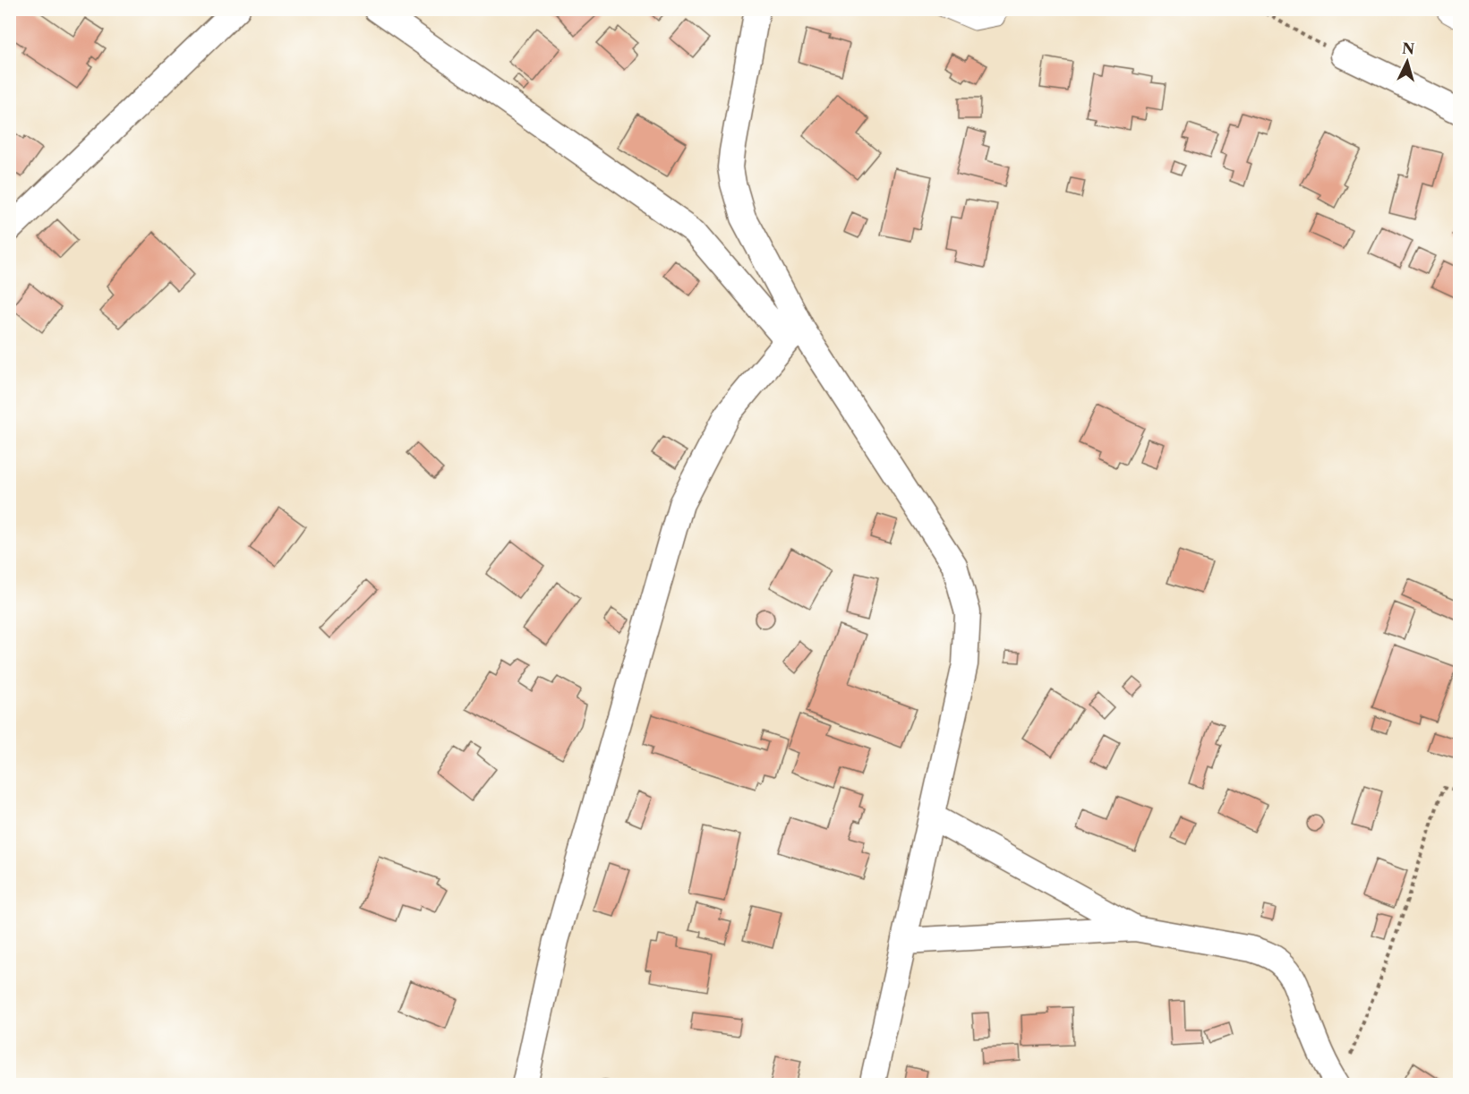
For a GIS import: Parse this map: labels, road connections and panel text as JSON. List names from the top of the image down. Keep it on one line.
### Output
{"north":"top"}
